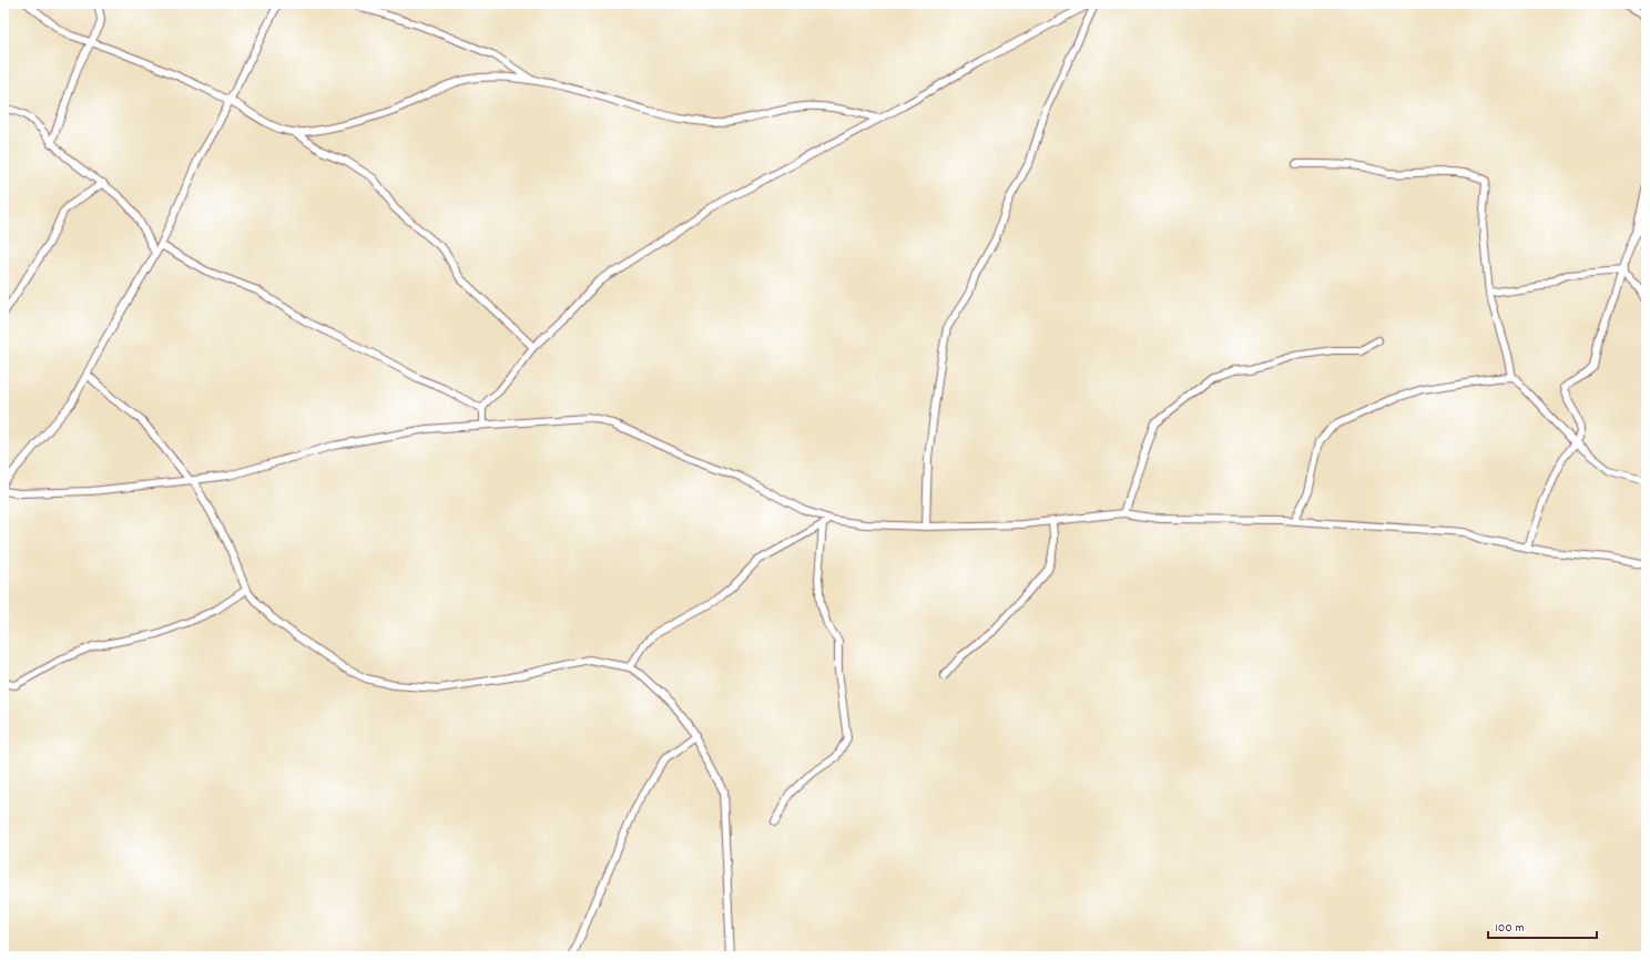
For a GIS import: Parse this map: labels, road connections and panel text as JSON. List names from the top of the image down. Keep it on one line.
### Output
{"scale_bar":"100 m"}
